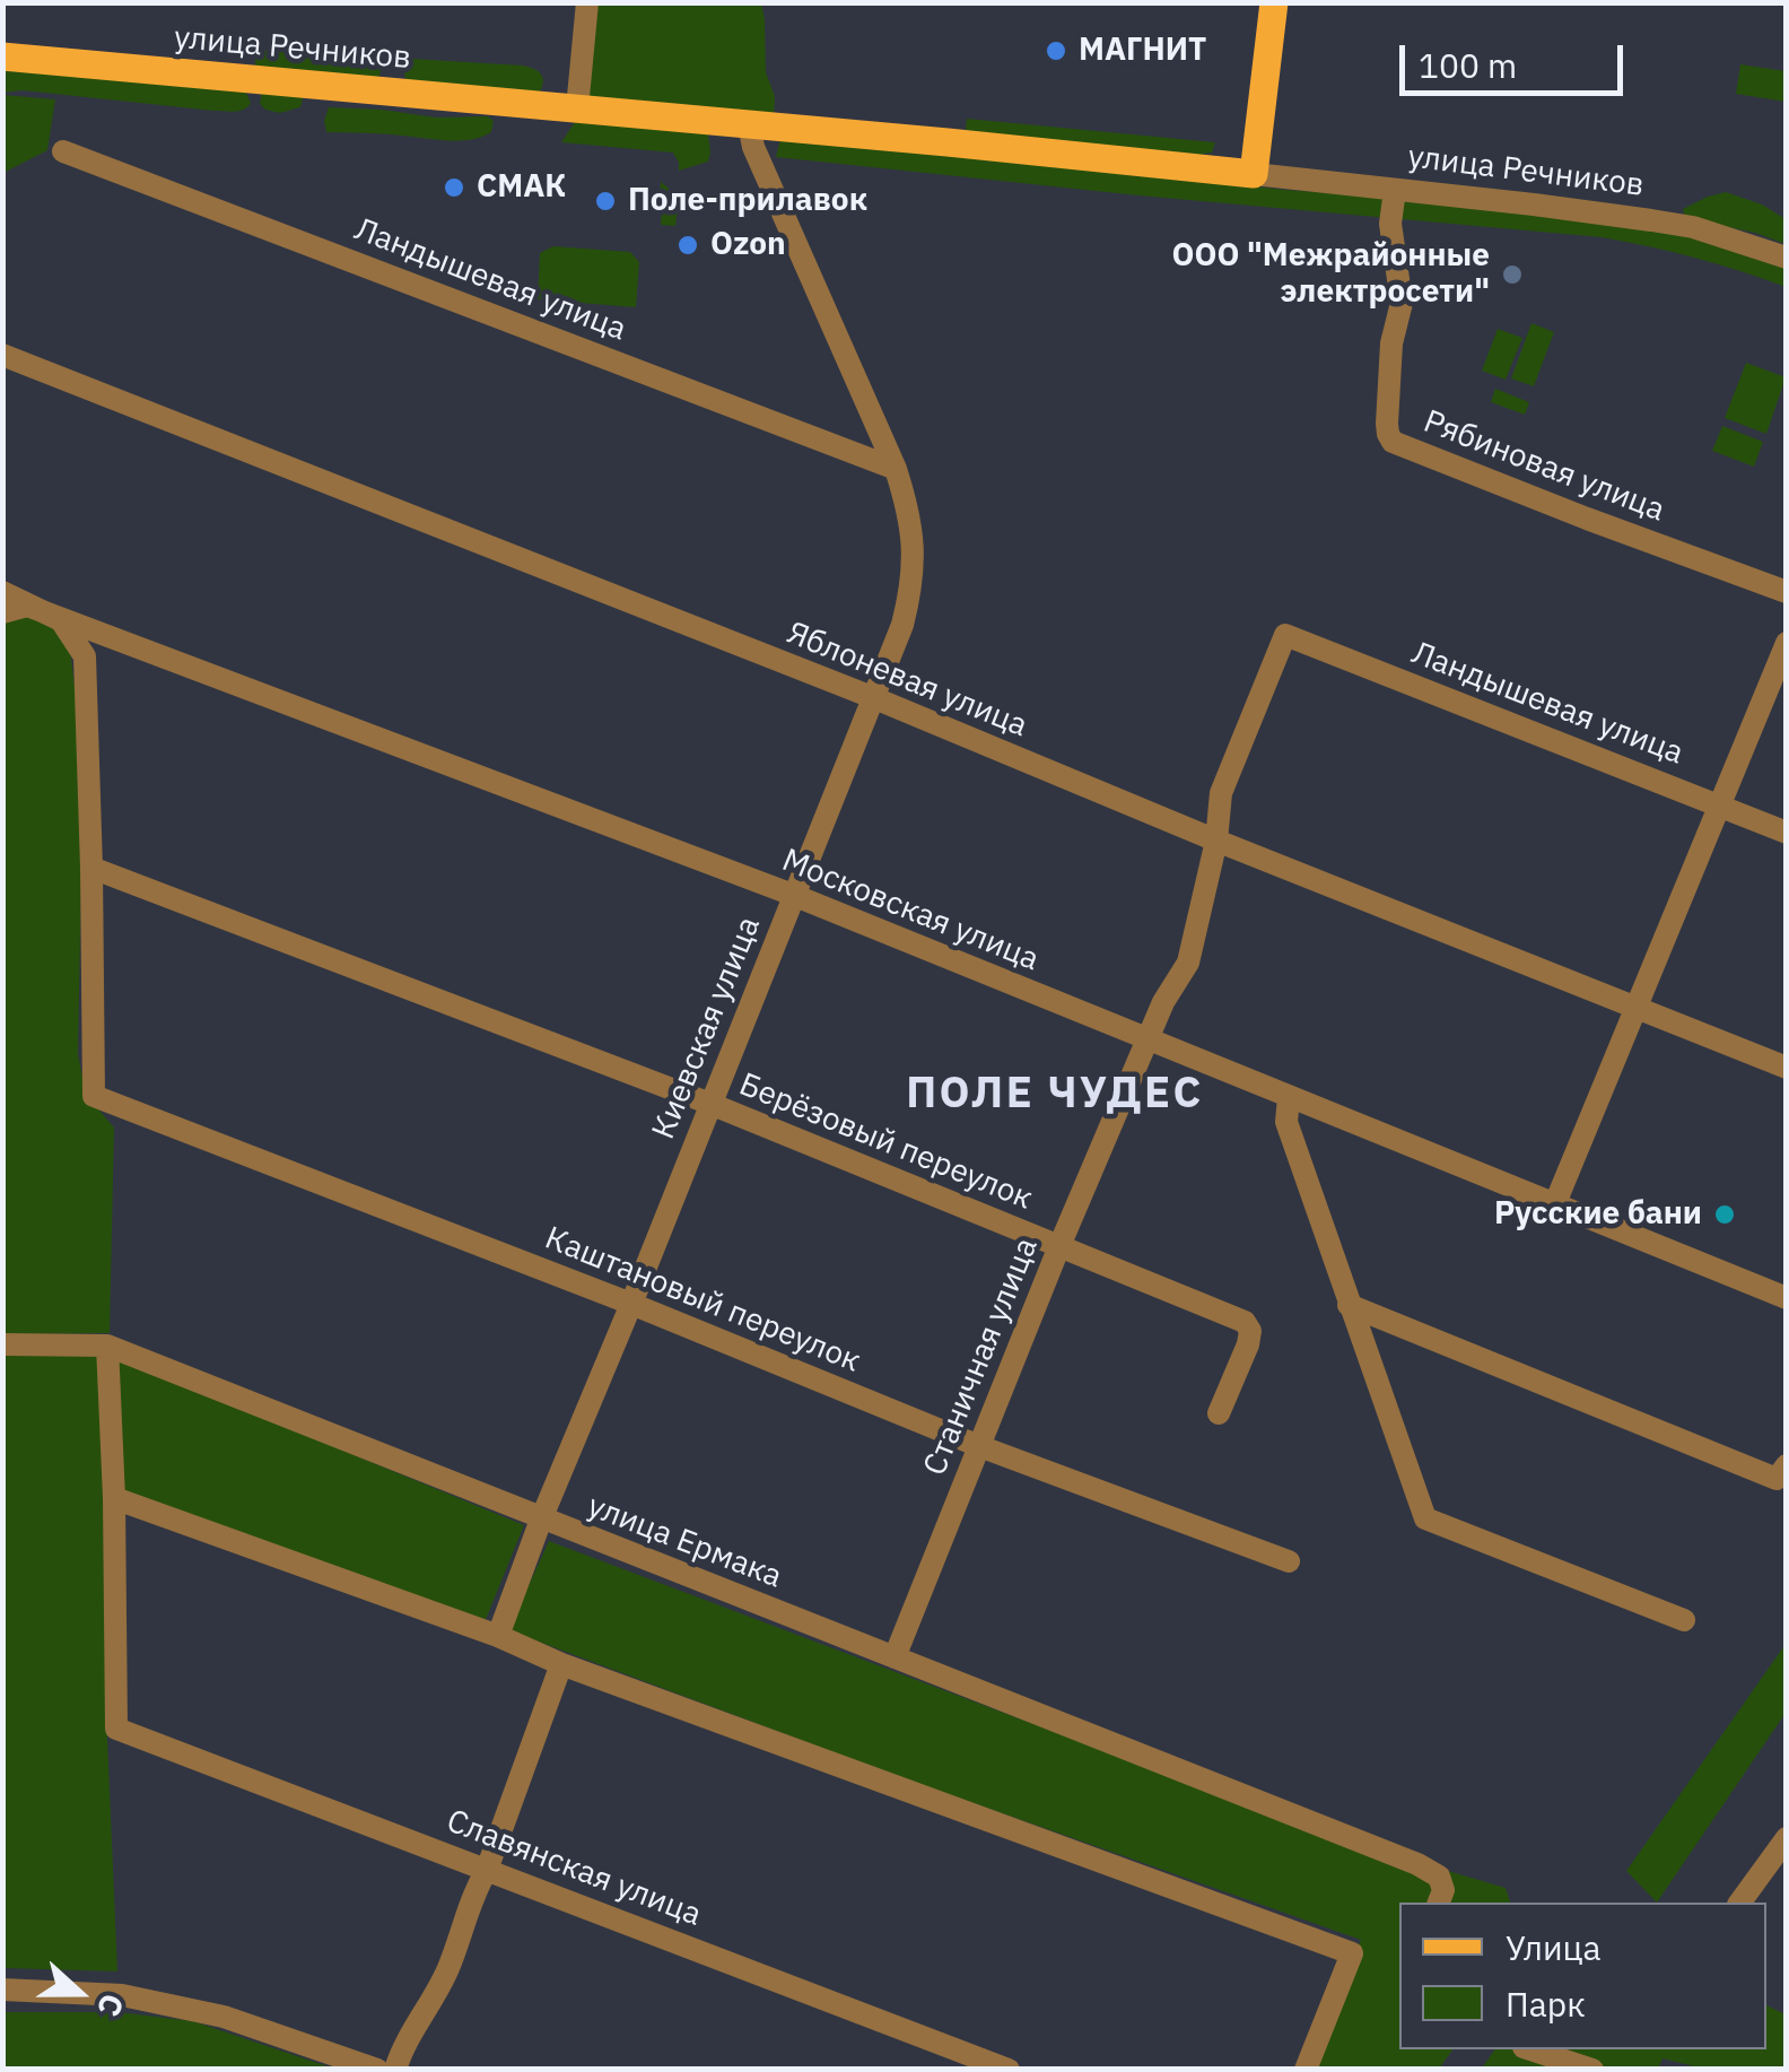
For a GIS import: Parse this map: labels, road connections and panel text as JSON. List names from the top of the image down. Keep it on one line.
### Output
{"streets":{"main road":["улица Речников"],"street":["Ландышевая улица","Рябиновая улица","Яблоневая улица","Московская улица","Киевская улица","Берёзовый переулок","Каштановый переулок","Станичная улица","улица Ермака","Славянская улица"]},"crossings":[["улица Речников","Рябиновая улица"],["улица Речников","Киевская улица"],["Ландышевая улица","Киевская улица"],["Ландышевая улица","Станичная улица"],["Яблоневая улица","Киевская улица"],["Яблоневая улица","Станичная улица"],["Московская улица","Киевская улица"],["Московская улица","Станичная улица"],["Киевская улица","Берёзовый переулок"],["Киевская улица","Каштановый переулок"],["Киевская улица","улица Ермака"],["Берёзовый переулок","Каштановый переулок"],["Берёзовый переулок","Станичная улица"],["Каштановый переулок","Станичная улица"],["Станичная улица","улица Ермака"]],"districts":["ПОЛЕ ЧУДЕС"],"places":["МАГНИТ","СМАК","Поле-прилавок","Ozon","ООО \"Межрайонные электросети\"","Русские бани"],"legend":["Улица","Парк"],"scale_bar":"100 m","north":"right"}
